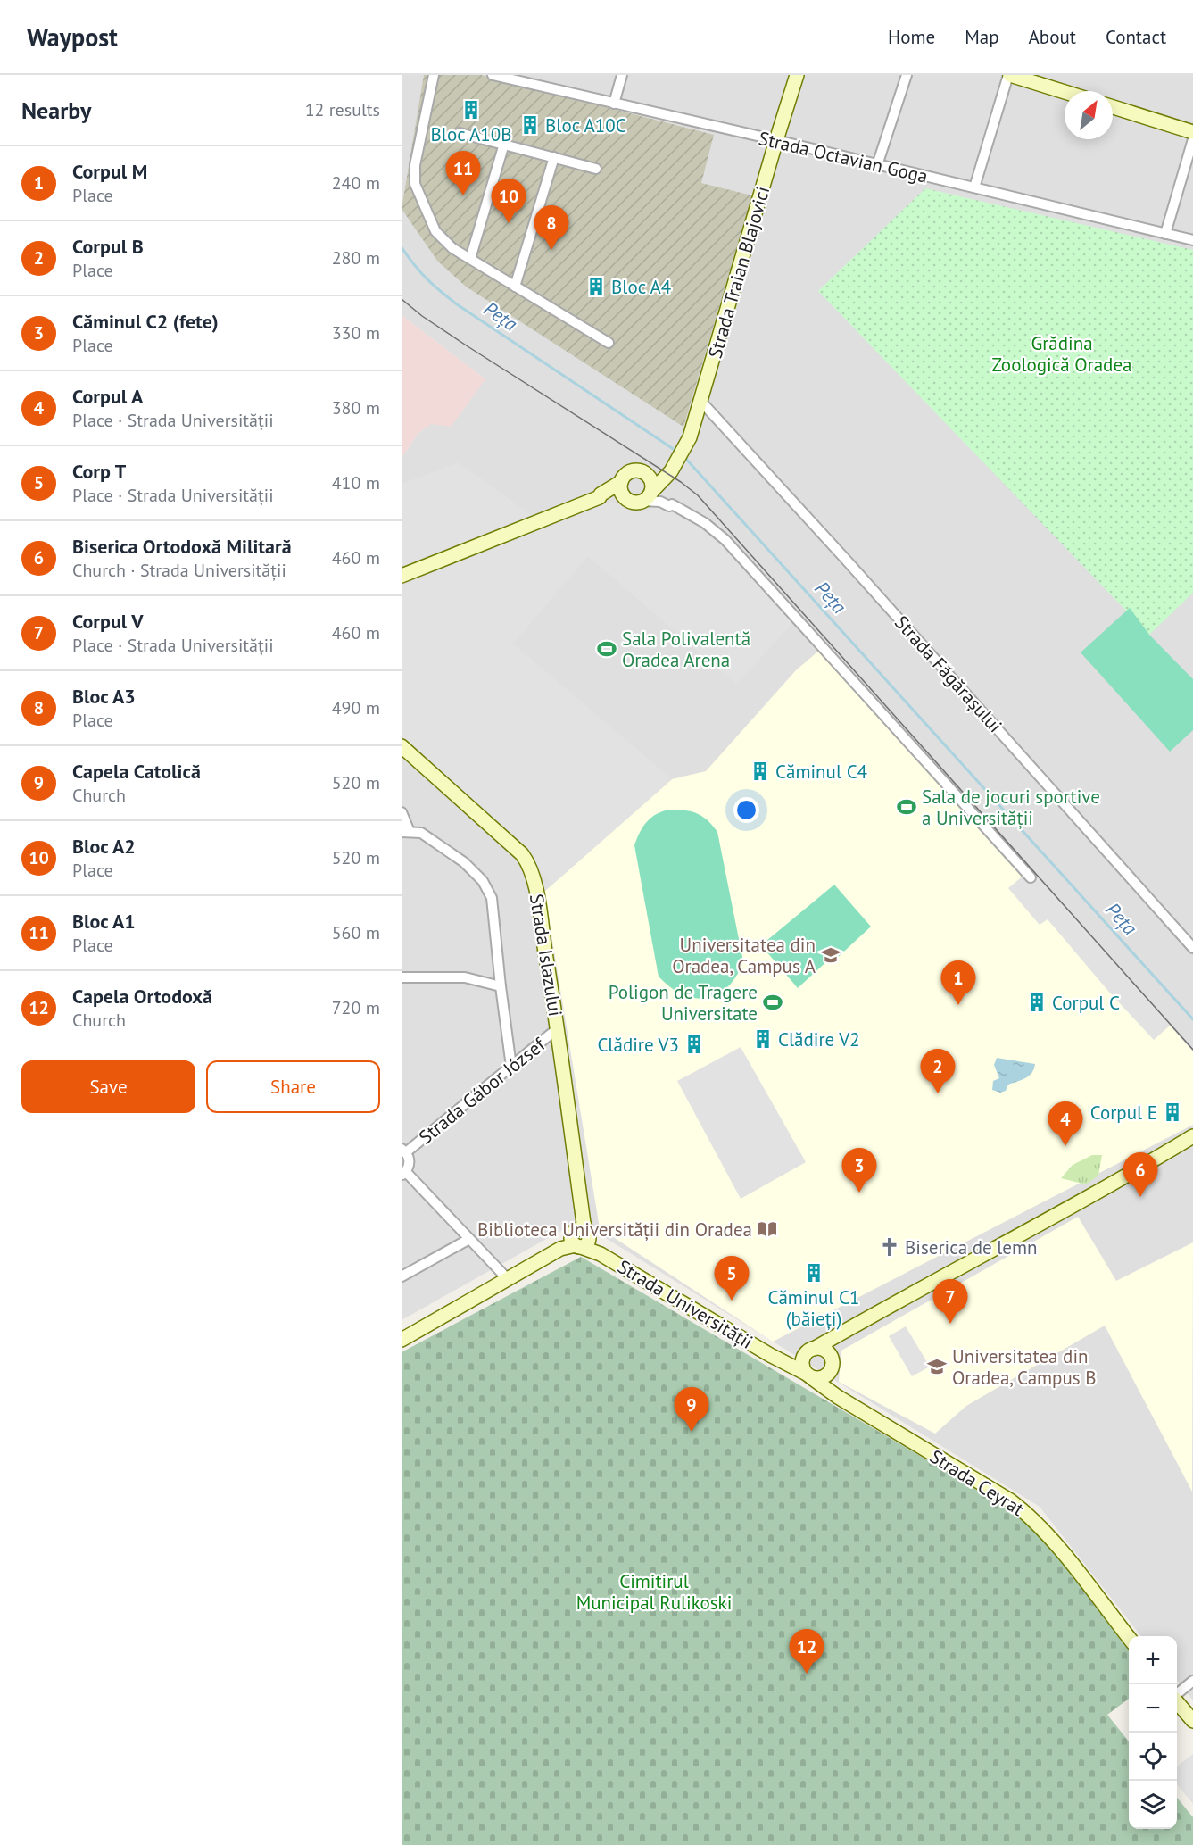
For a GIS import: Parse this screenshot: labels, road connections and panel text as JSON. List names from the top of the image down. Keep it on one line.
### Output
{"streets":{"street":["Strada Octavian Goga","Strada Traian Blajovici","Strada Făgărașului","Strada Islazului","Strada Gábor József","Strada Universității","Strada Ceyrat"]},"crossings":[["Strada Octavian Goga","Strada Traian Blajovici"],["Strada Traian Blajovici","Strada Făgărașului"],["Strada Islazului","Strada Gábor József"],["Strada Islazului","Strada Universității"],["Strada Universității","Strada Ceyrat"]],"water":["Peța"],"parks":["Grădina Zoologică Oradea","Cimitirul Municipal Rulikoski"],"places":{"building":["Bloc A10B","Bloc A10C","Bloc A4","Căminul C4","Corpul C","Clădire V2","Clădire V3","Corpul E","Căminul C1 (băieți)"],"sports":["Sala Polivalentă Oradea Arena","Sala de jocuri sportive a Universității","Poligon de Tragere Universitate"],"school or university":["Universitatea din Oradea, Campus A","Universitatea din Oradea, Campus B"],"library":["Biblioteca Universității din Oradea"],"church":["Biserica de lemn"]},"north":"top right","page":{"header":"Waypost","nav":["Home","Map","About","Contact"],"heading":["Nearby","12 results"],"list":[{"mark":"1","name":"Corpul M","note":"Place","value":"240 m"},{"mark":"2","name":"Corpul B","note":"Place","value":"280 m"},{"mark":"3","name":"Căminul C2 (fete)","note":"Place","value":"330 m"},{"mark":"4","name":"Corpul A","note":"Place · Strada Universității","value":"380 m"},{"mark":"5","name":"Corp T","note":"Place · Strada Universității","value":"410 m"},{"mark":"6","name":"Biserica Ortodoxă Militară","note":"Church · Strada Universității","value":"460 m"},{"mark":"7","name":"Corpul V","note":"Place · Strada Universității","value":"460 m"},{"mark":"8","name":"Bloc A3","note":"Place","value":"490 m"},{"mark":"9","name":"Capela Catolică","note":"Church","value":"520 m"},{"mark":"10","name":"Bloc A2","note":"Place","value":"520 m"},{"mark":"11","name":"Bloc A1","note":"Place","value":"560 m"},{"mark":"12","name":"Capela Ortodoxă","note":"Church","value":"720 m"}],"pins":["11","10","8","1","2","4","3","6","5","7","9","12"],"buttons":["Save","Share"],"map_buttons":["+","−"]}}
